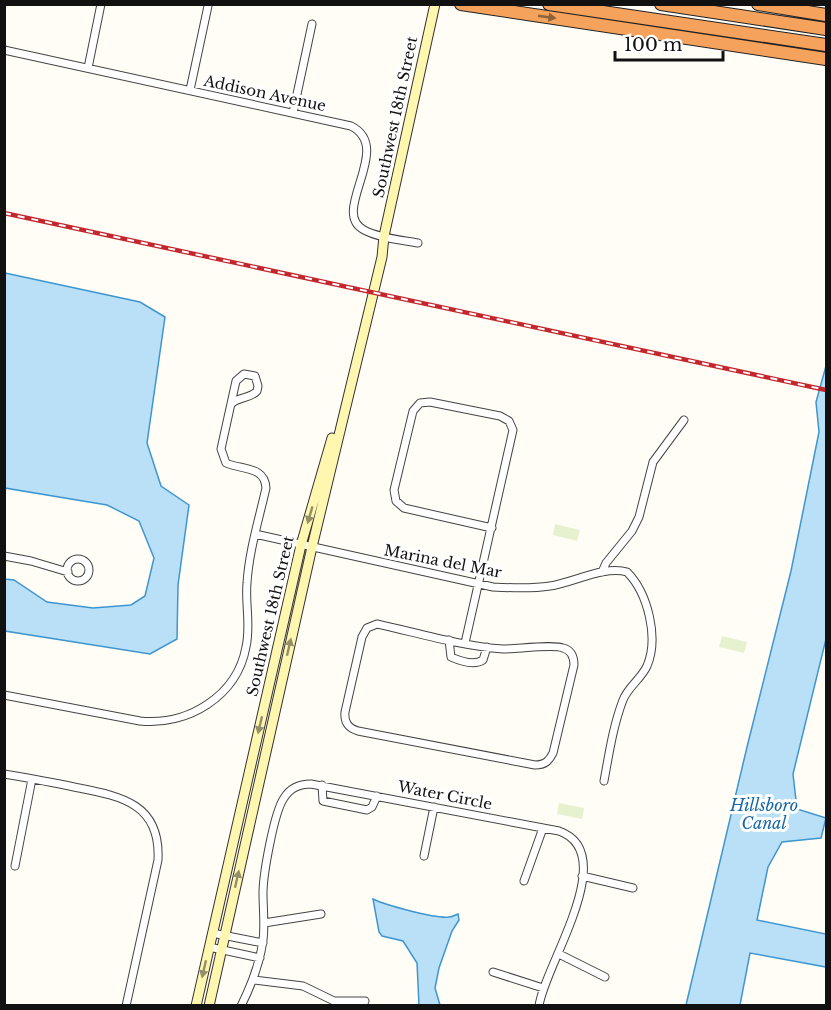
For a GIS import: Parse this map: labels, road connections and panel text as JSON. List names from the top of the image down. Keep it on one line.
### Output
{"streets":{"main road":["Southwest 18th Street"],"street":["Addison Avenue","Marina del Mar","Water Circle"]},"crossings":[["Addison Avenue","Southwest 18th Street"],["Southwest 18th Street","Marina del Mar"]],"water":["Hillsboro Canal"],"scale_bar":"100 m"}
